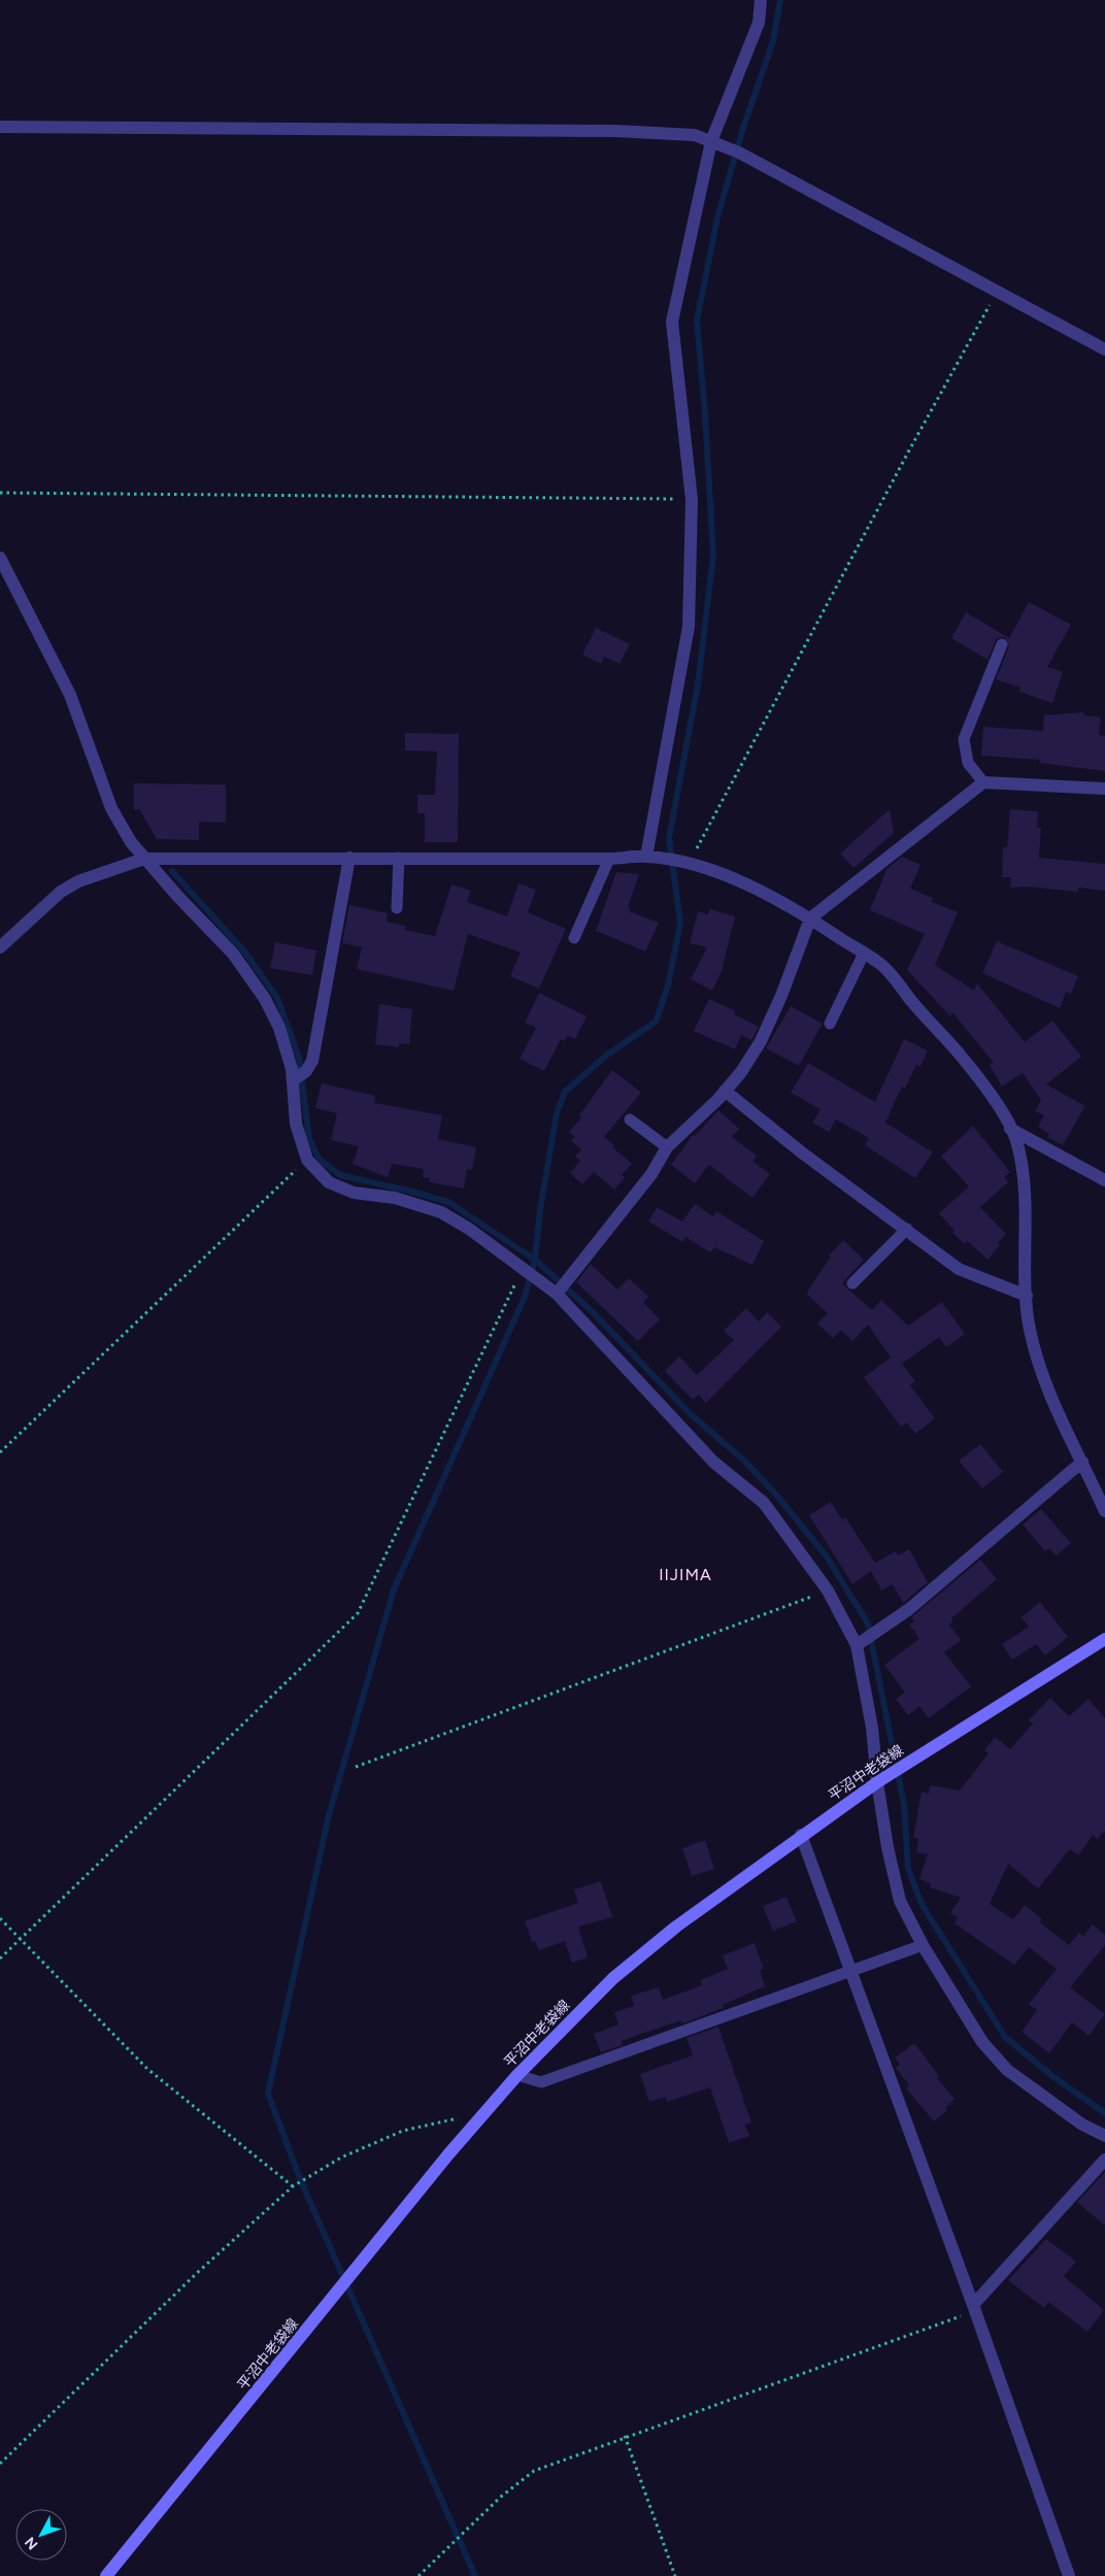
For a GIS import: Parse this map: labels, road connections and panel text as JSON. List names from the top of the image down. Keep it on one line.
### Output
{"streets":{"main road":["平沼中老袋線"]},"districts":["IIJIMA"],"north":"bottom left"}
